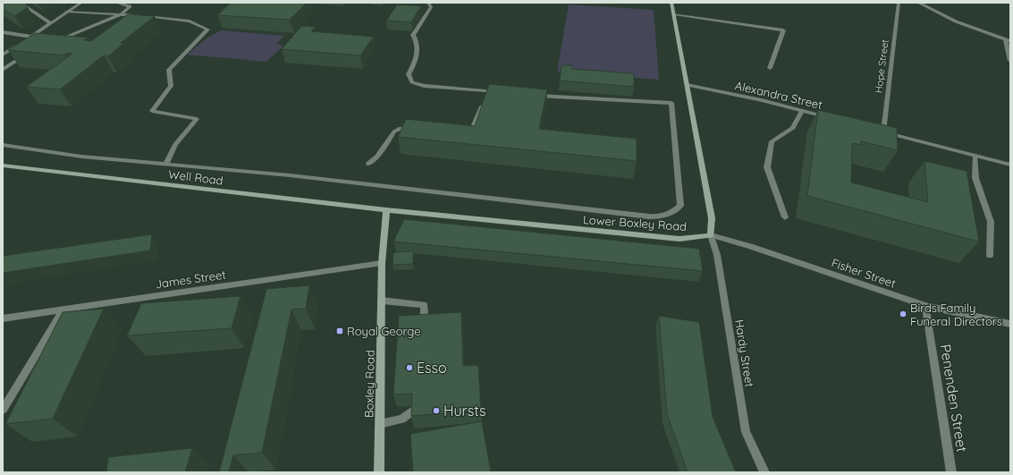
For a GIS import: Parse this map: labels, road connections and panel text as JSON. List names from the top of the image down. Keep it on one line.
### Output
{"streets":{"main road":["Well Road","Lower Boxley Road","Boxley Road"],"street":["Hope Street","Alexandra Street","Fisher Street","James Street","Hardy Street","Penenden Street"]},"crossings":[["Well Road","Lower Boxley Road"],["Well Road","Boxley Road"],["Lower Boxley Road","Fisher Street"],["Lower Boxley Road","Hardy Street"],["Lower Boxley Road","Boxley Road"],["Fisher Street","Hardy Street"],["Fisher Street","Penenden Street"],["James Street","Boxley Road"]],"places":{"other":["Birds Family Funeral Directors","Esso","Hursts"],"transit":["Royal George"]}}
